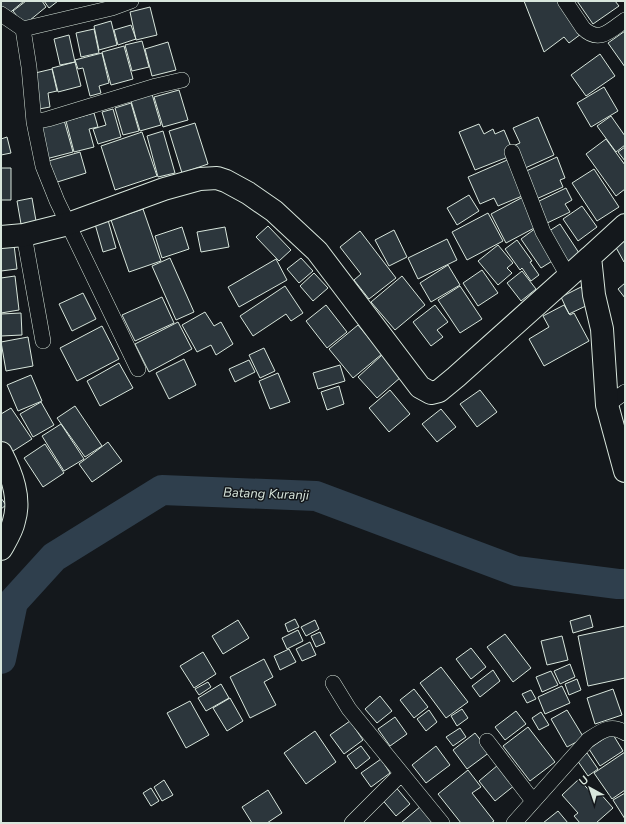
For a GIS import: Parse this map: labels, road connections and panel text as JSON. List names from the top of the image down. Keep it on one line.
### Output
{"water":["Batang Kuranji"],"north":"top left"}
